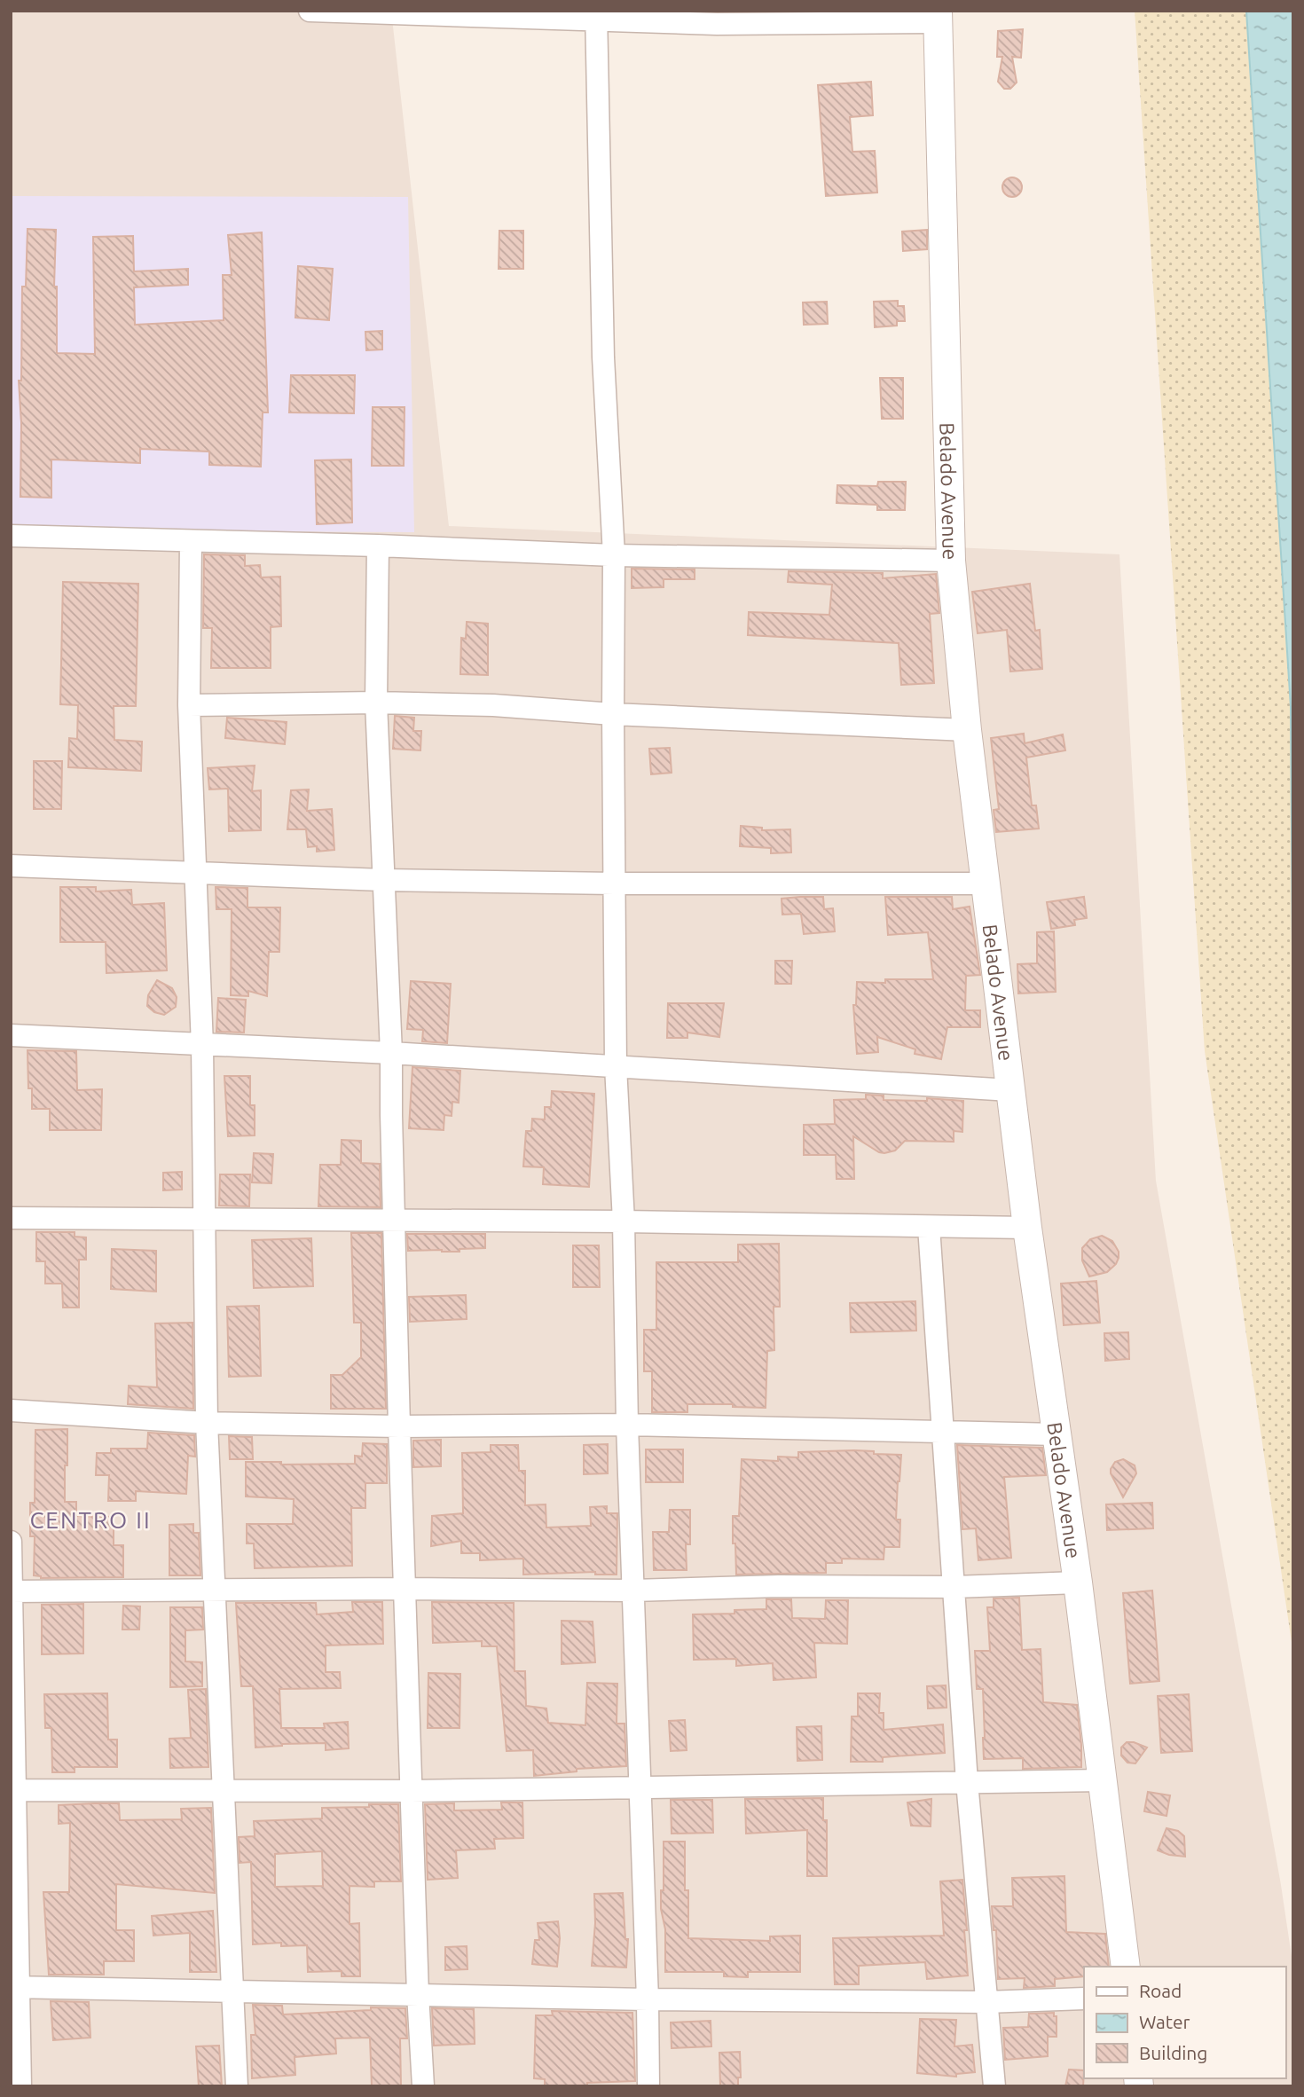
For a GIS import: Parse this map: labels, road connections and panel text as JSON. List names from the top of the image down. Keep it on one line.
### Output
{"streets":{"street":["Belado Avenue"]},"districts":["CENTRO II"],"legend":["Road","Water","Building"]}
